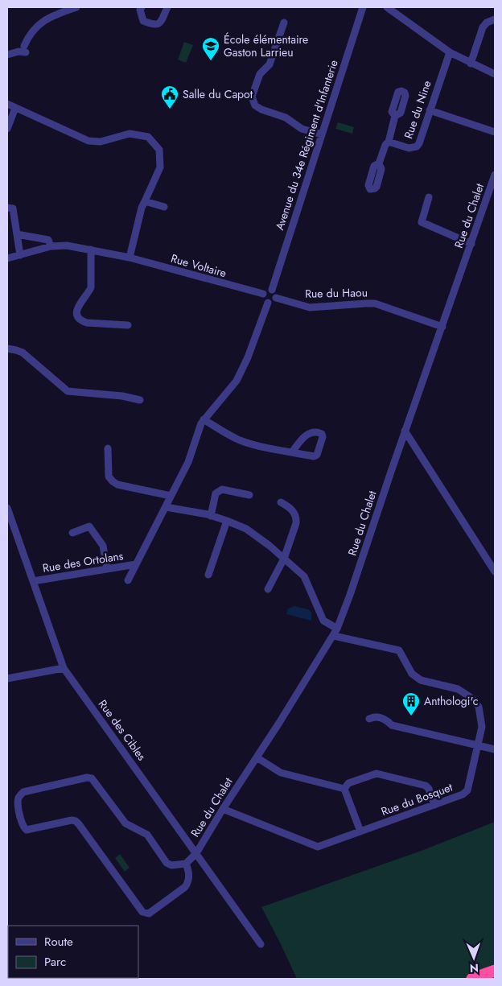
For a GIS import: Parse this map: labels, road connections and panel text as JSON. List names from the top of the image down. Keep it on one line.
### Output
{"streets":{"street":["Rue du Nine","Avenue du 34e Régiment d'Infanterie","Rue du Chalet","Rue Voltaire","Rue du Haou","Rue des Ortolans","Rue des Cibles","Rue du Bosquet"]},"crossings":[["Avenue du 34e Régiment d'Infanterie","Rue Voltaire"],["Avenue du 34e Régiment d'Infanterie","Rue du Haou"],["Rue du Chalet","Rue du Haou"],["Rue du Chalet","Rue des Cibles"],["Rue du Chalet","Rue du Bosquet"],["Rue Voltaire","Rue du Haou"],["Rue des Ortolans","Rue des Cibles"]],"places":{"school or university":["École élémentaire Gaston Larrieu"],"public building":["Salle du Capot"],"building":["Anthologi'c"]},"legend":["Route","Parc"],"north":"bottom"}
